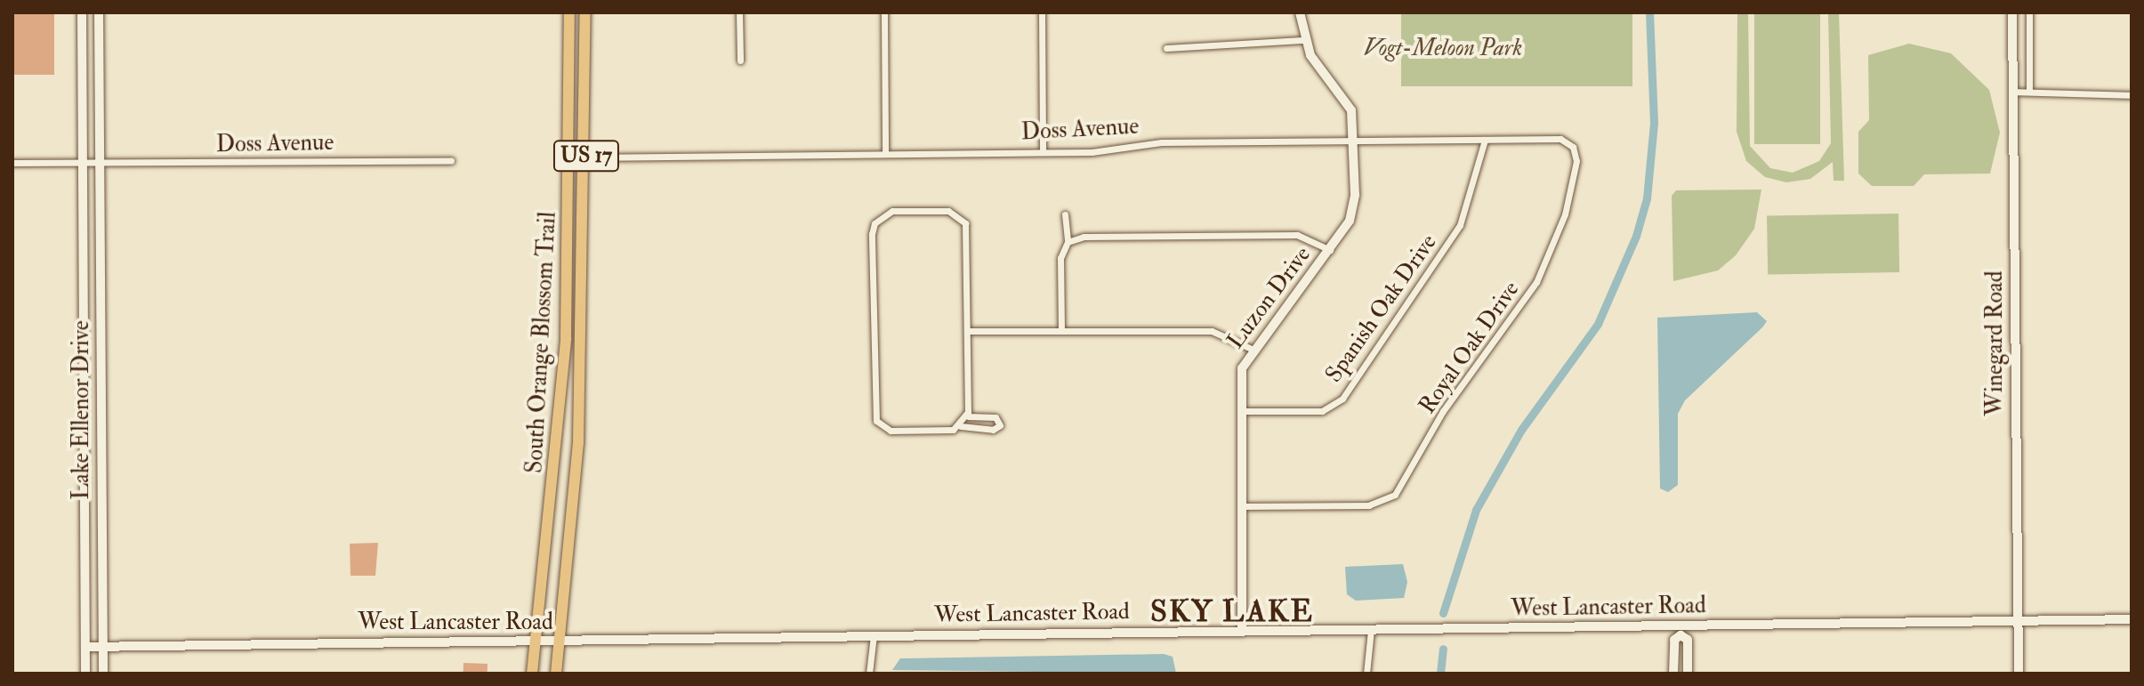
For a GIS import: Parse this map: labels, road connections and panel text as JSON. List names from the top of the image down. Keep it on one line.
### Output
{"streets":{"main road":["US 17","South Orange Blossom Trail"],"street":["Doss Avenue","Luzon Drive","Spanish Oak Drive","Winegard Road","Royal Oak Drive","Lake Ellenor Drive","West Lancaster Road"]},"crossings":[["Doss Avenue","Luzon Drive"],["Doss Avenue","Spanish Oak Drive"],["Doss Avenue","South Orange Blossom Trail"],["Doss Avenue","Royal Oak Drive"],["Doss Avenue","Lake Ellenor Drive"],["Luzon Drive","Spanish Oak Drive"],["Luzon Drive","Royal Oak Drive"],["Luzon Drive","West Lancaster Road"],["South Orange Blossom Trail","West Lancaster Road"],["Winegard Road","West Lancaster Road"],["Lake Ellenor Drive","West Lancaster Road"]],"districts":["SKY LAKE"],"parks":["Vogt-Meloon Park"]}
